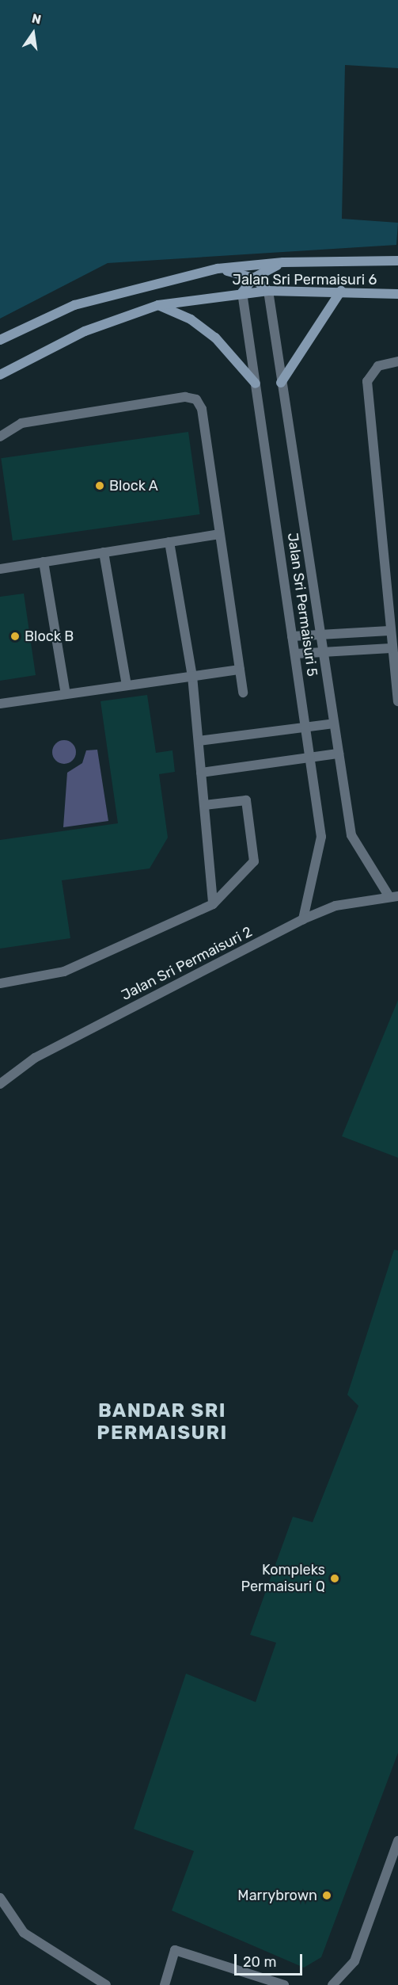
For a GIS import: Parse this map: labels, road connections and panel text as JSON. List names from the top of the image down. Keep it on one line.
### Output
{"streets":{"street":["Jalan Sri Permaisuri 6","Jalan Sri Permaisuri 5","Jalan Sri Permaisuri 2"]},"crossings":[["Jalan Sri Permaisuri 6","Jalan Sri Permaisuri 5"],["Jalan Sri Permaisuri 5","Jalan Sri Permaisuri 2"]],"districts":["BANDAR SRI PERMAISURI"],"places":["Block A","Block B","Kompleks Permaisuri Q","Marrybrown"],"scale_bar":"20 m","north":"top"}
